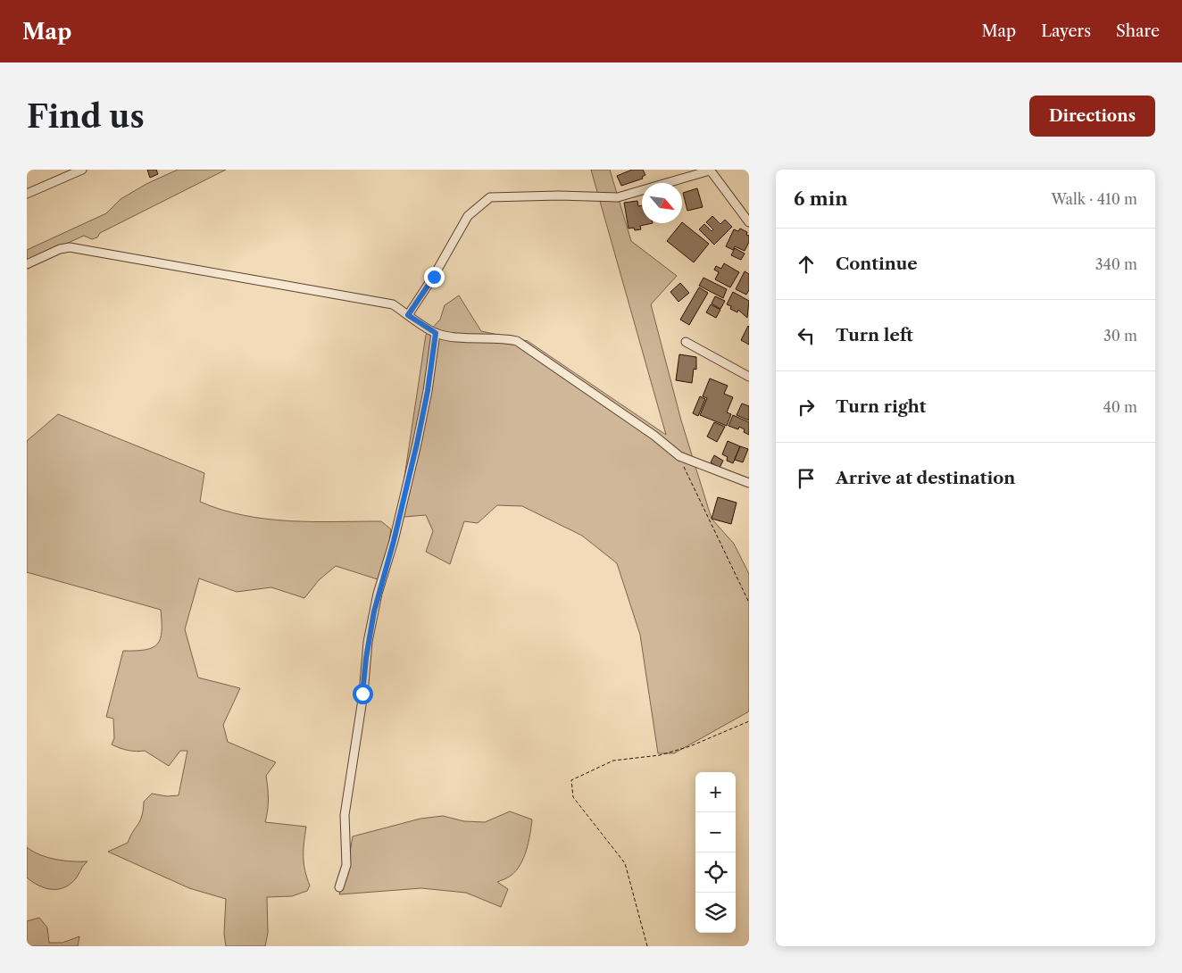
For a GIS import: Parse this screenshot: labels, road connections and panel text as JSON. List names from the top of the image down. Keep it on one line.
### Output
{"north":"bottom right","page":{"header":"Map","nav":["Map","Layers","Share"],"buttons":"Directions","title":"Find us","heading":["6 min","Walk · 410 m"],"list":[["Continue","340 m"],["Turn left","30 m"],["Turn right","40 m"],"Arrive at destination"],"map_buttons":["+","−"]}}
